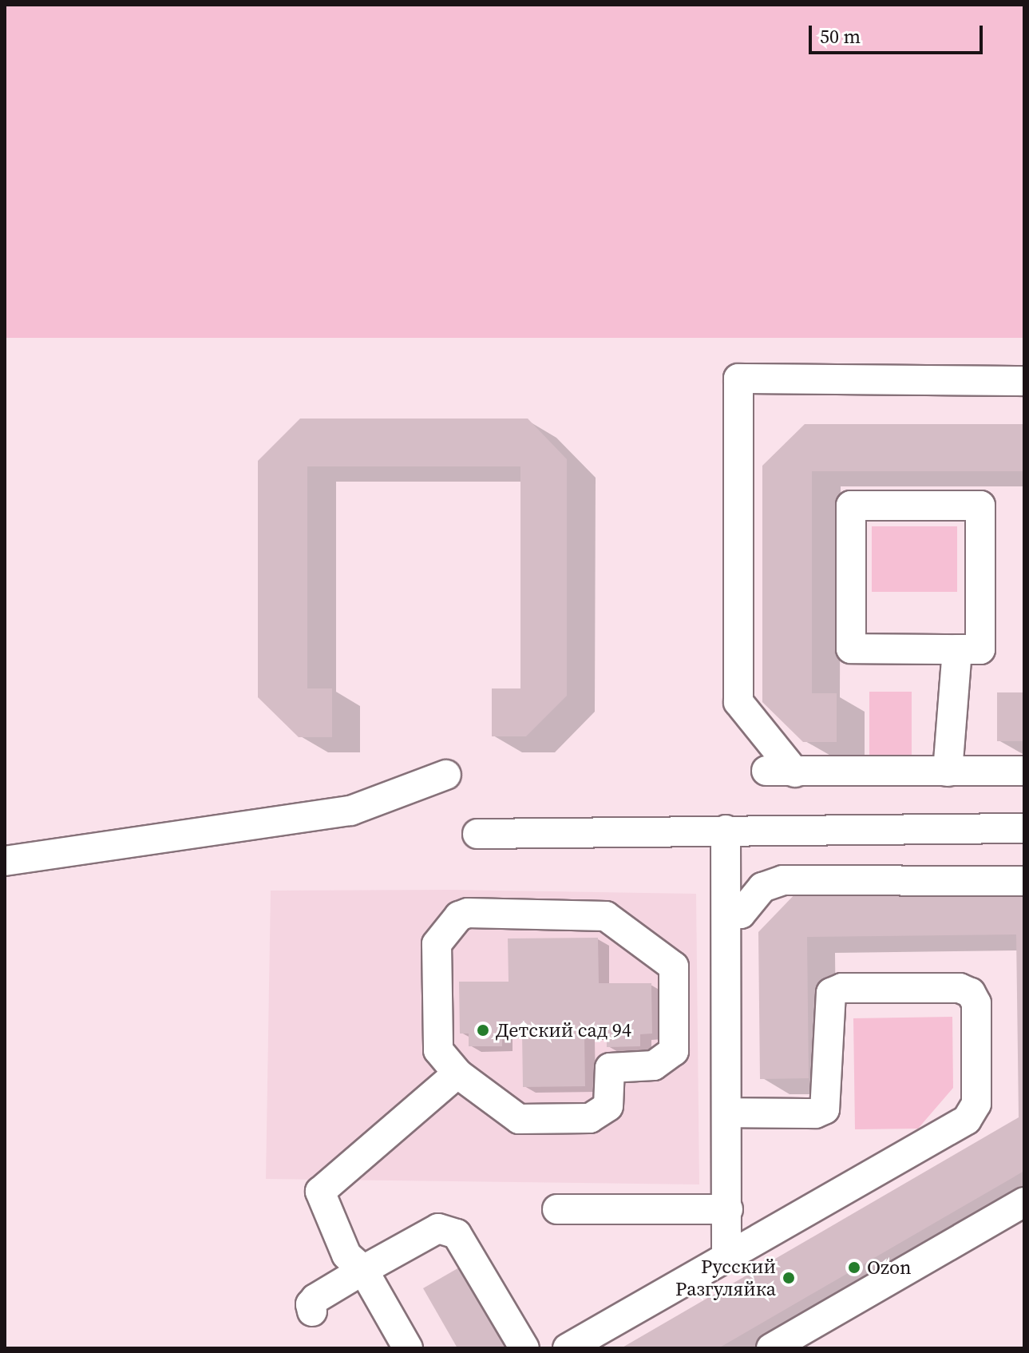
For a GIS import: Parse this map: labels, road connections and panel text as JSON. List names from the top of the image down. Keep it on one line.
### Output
{"places":["Детский сад 94","Ozon","Русский Разгуляйка"],"scale_bar":"50 m"}
